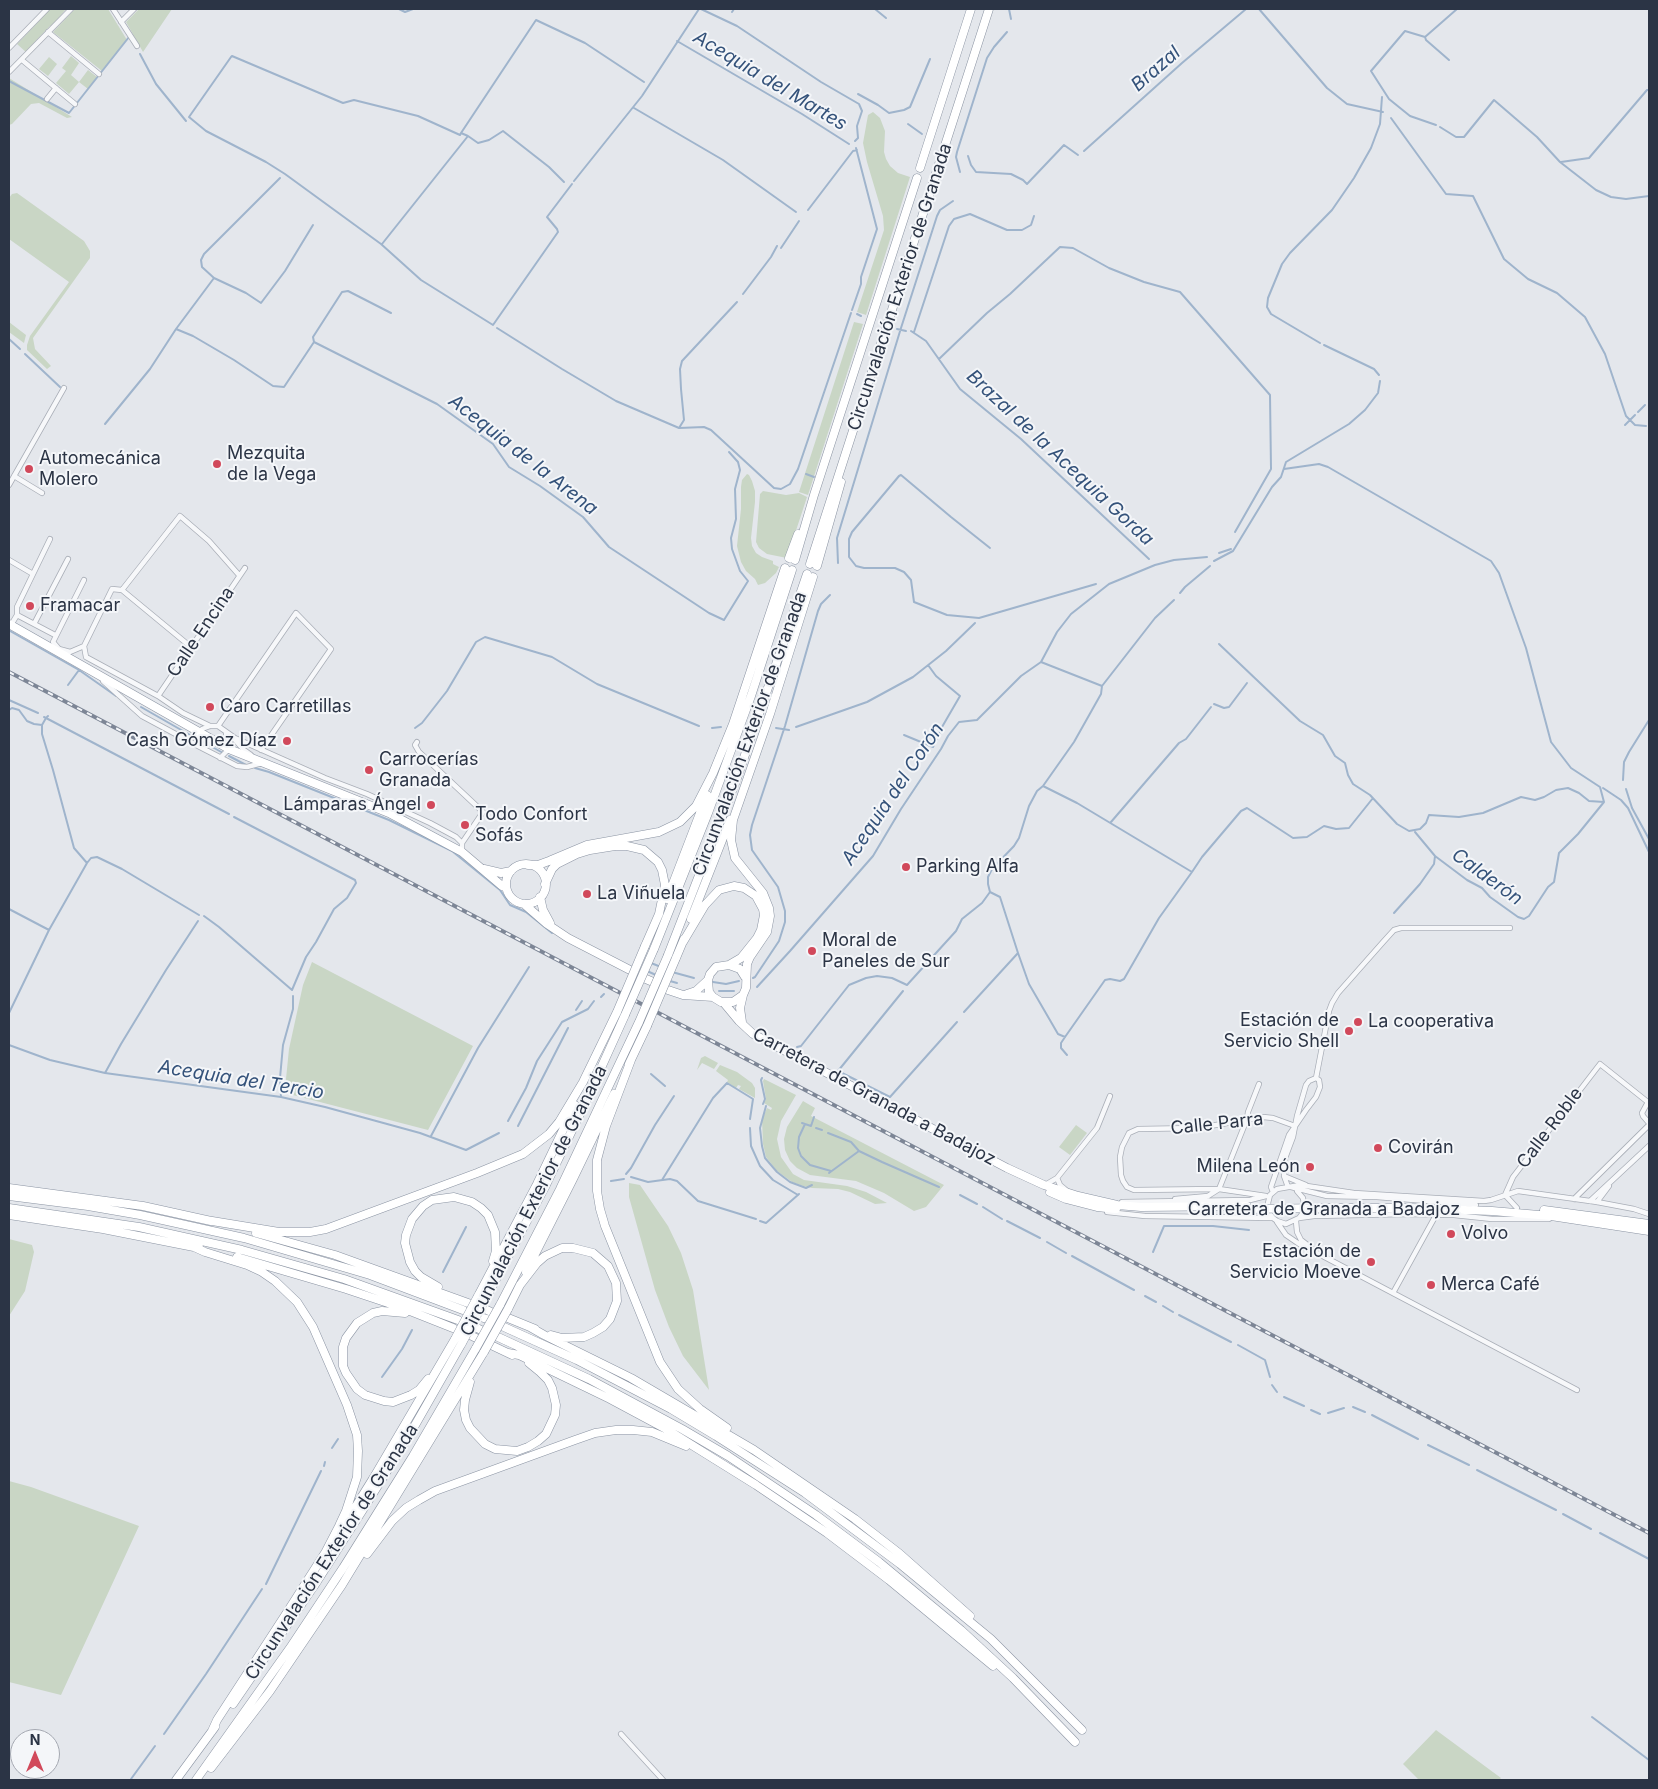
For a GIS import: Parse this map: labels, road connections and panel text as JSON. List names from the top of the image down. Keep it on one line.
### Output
{"streets":{"highway":["Circunvalación Exterior de Granada","Carretera de Granada a Badajoz"],"street":["Calle Encina","Calle Parra","Calle Roble"]},"water":["Brazal","Acequia del Martes","Acequia de la Arena","Brazal de la Acequia Gorda","Acequia del Corón","Calderón","Acequia del Tercio"],"places":["Mezquita de la Vega","Automecánica Molero","Framacar","Caro Carretillas","Cash Gómez Díaz","Carrocerías Granada","Lámparas Ángel","Todo Confort Sofás","Parking Alfa","La Viñuela","Moral de Paneles de Sur","La cooperativa","Estación de Servicio Shell","Covirán","Milena León","Volvo","Estación de Servicio Moeve","Merca Café"],"north":"top"}
